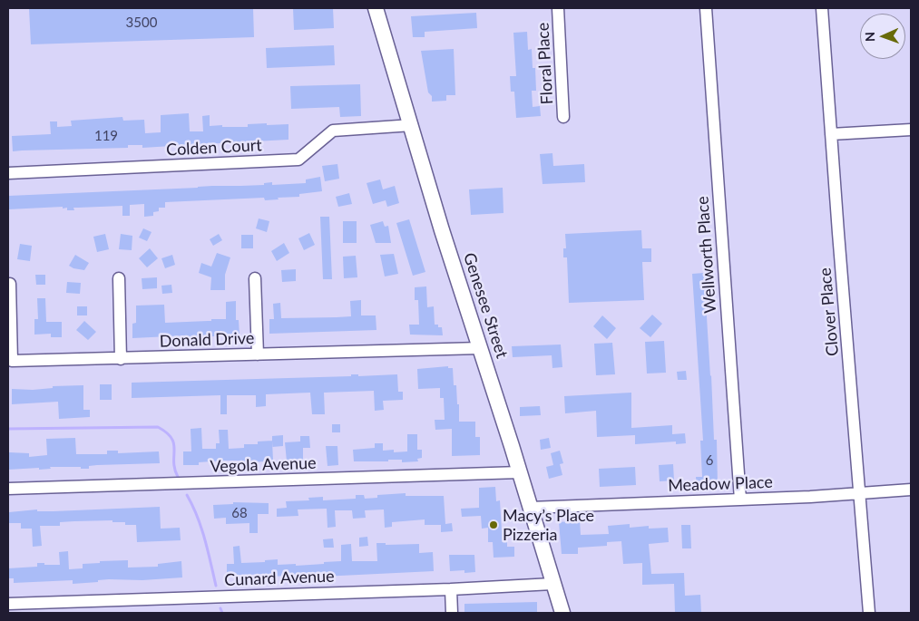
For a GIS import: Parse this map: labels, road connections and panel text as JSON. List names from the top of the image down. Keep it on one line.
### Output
{"streets":{"main road":["Genesee Street"],"street":["Floral Place","Colden Court","Wellworth Place","Clover Place","Donald Drive","Vegola Avenue","Meadow Place","Cunard Avenue"]},"crossings":[["Colden Court","Genesee Street"],["Wellworth Place","Meadow Place"],["Genesee Street","Donald Drive"],["Genesee Street","Vegola Avenue"],["Genesee Street","Meadow Place"],["Genesee Street","Cunard Avenue"],["Clover Place","Meadow Place"]],"places":["Macy’s Place Pizzeria"],"house_numbers":["3500","119","6","68"],"north":"left"}
